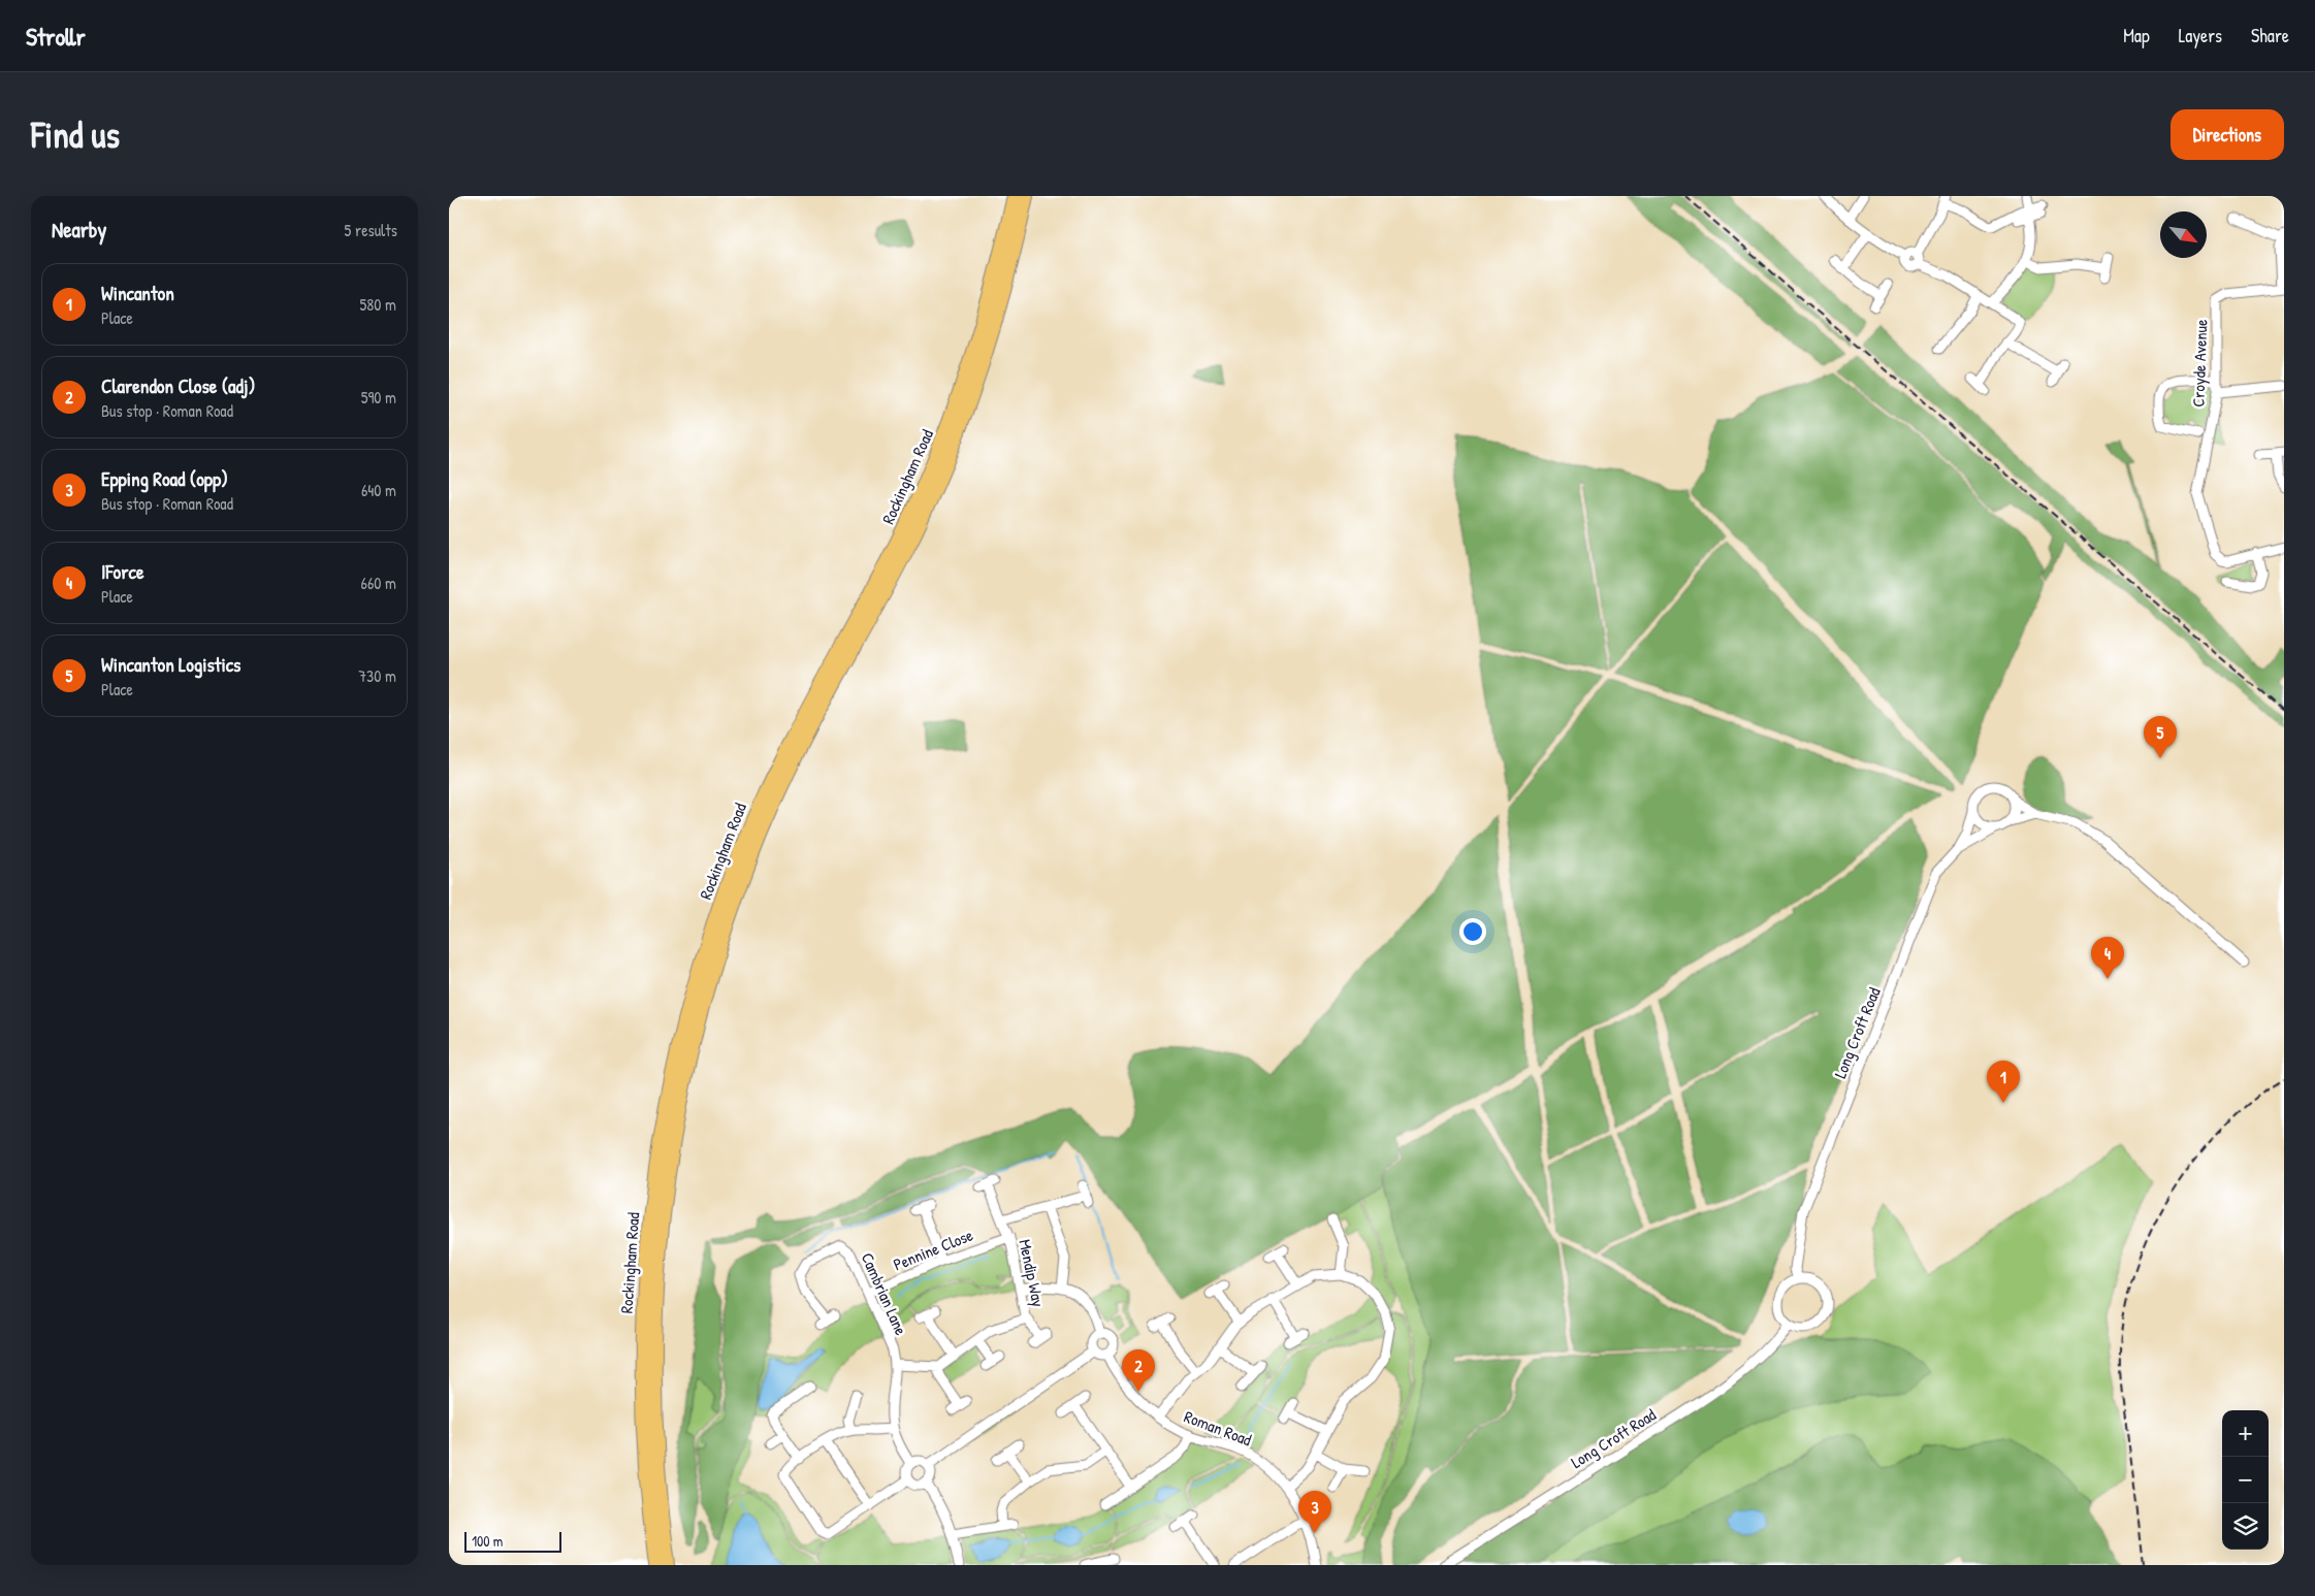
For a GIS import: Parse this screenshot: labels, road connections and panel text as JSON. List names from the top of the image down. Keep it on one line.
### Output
{"streets":{"highway":["Rockingham Road"],"street":["Croyde Avenue","Long Croft Road","Pennine Close","Mendip Way","Cambrian Lane","Roman Road"]},"crossings":[["Pennine Close","Mendip Way"],["Pennine Close","Cambrian Lane"]],"scale_bar":"100 m","north":"bottom right","page":{"header":"Strollr","nav":["Map","Layers","Share"],"buttons":"Directions","title":"Find us","heading":["Nearby","5 results"],"list":[{"mark":"1","name":"Wincanton","note":"Place","value":"580 m"},{"mark":"2","name":"Clarendon Close (adj)","note":"Bus stop · Roman Road","value":"590 m"},{"mark":"3","name":"Epping Road (opp)","note":"Bus stop · Roman Road","value":"640 m"},{"mark":"4","name":"IForce","note":"Place","value":"660 m"},{"mark":"5","name":"Wincanton Logistics","note":"Place","value":"730 m"}],"pins":["5","4","1","2","3"],"map_buttons":["+","−"],"scale":"100 m"}}
